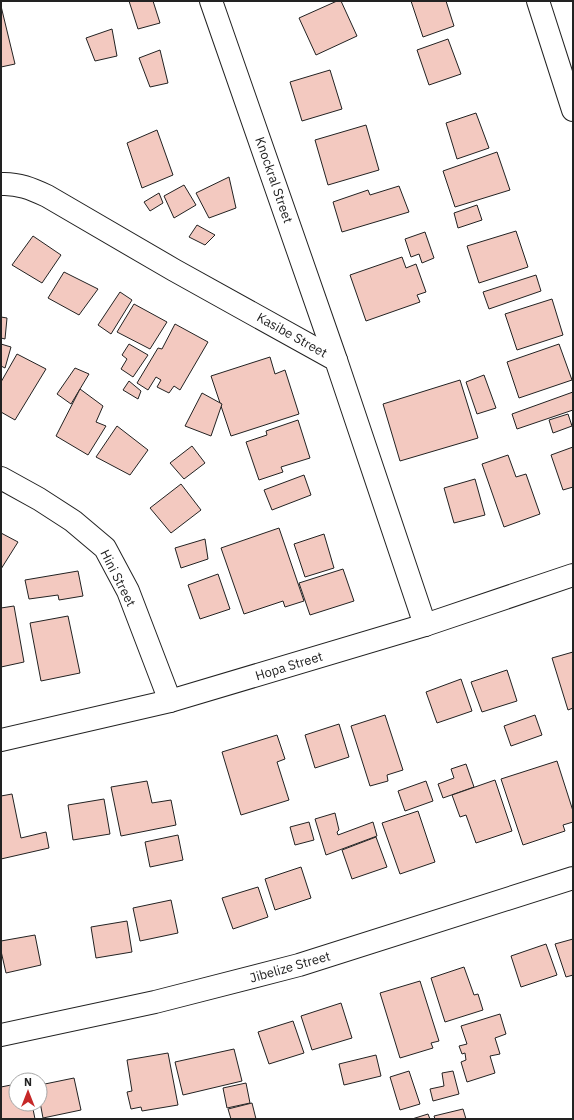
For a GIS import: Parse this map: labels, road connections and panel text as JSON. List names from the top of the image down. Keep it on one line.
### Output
{"streets":{"street":["Knockral Street","Kasibe Street","Hini Street","Hopa Street","Jibelize Street"]},"crossings":[["Knockral Street","Kasibe Street"],["Kasibe Street","Hopa Street"],["Hini Street","Hopa Street"]],"north":"top"}
